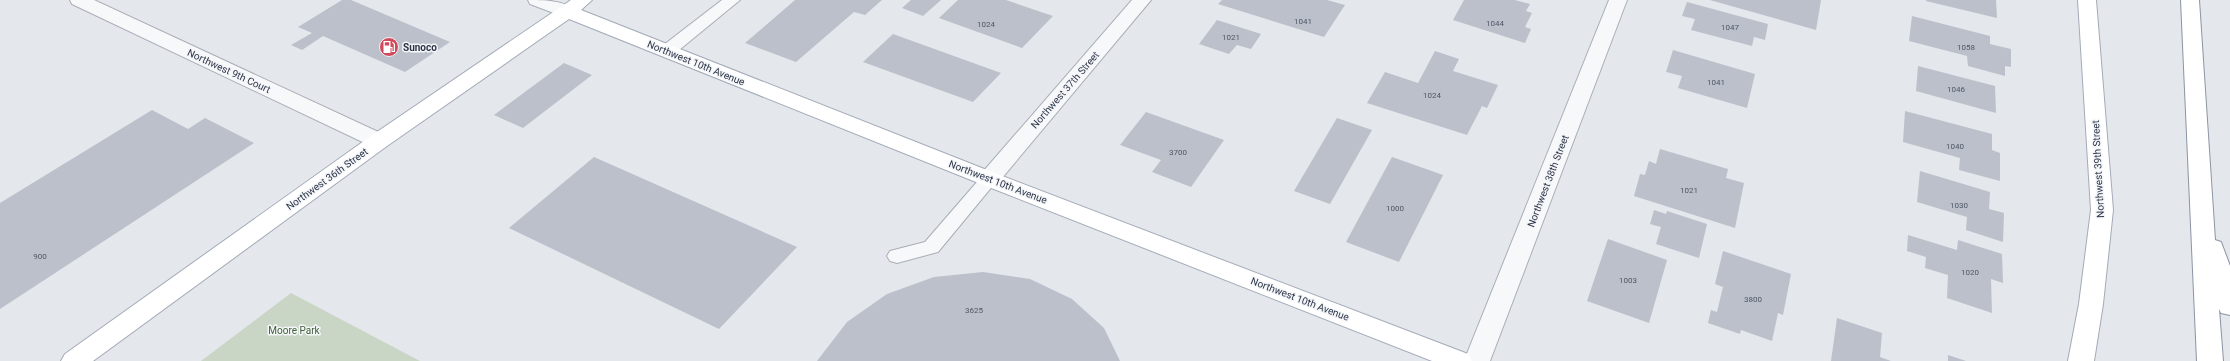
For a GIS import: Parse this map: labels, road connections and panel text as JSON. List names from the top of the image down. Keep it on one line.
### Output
{"streets":{"main road":["Northwest 10th Avenue","Northwest 39th Street","Northwest 36th Street"],"street":["Northwest 9th Court","Northwest 37th Street","Northwest 38th Street"]},"crossings":[["Northwest 10th Avenue","Northwest 37th Street"],["Northwest 10th Avenue","Northwest 36th Street"],["Northwest 9th Court","Northwest 36th Street"]],"parks":["Moore Park"],"places":{"fuel station":["Sunoco"]},"house_numbers":["1041","1044","1024","1047","1021","1058","1041","1046","1024","1040","3700","1021","1030","1000","900","1020","1003","3800","3625"]}
